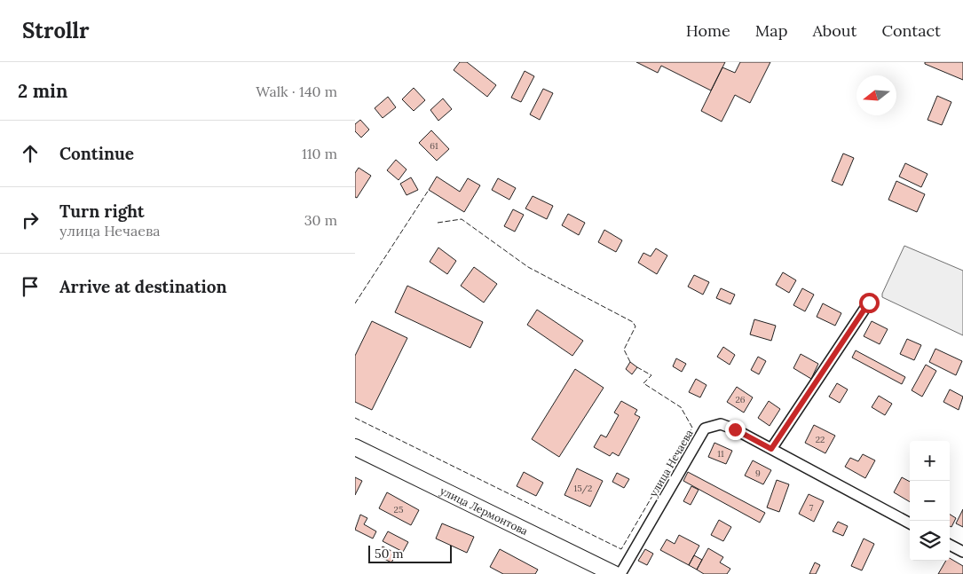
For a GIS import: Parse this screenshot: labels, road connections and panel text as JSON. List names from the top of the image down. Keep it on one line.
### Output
{"streets":{"main road":["улица Лермонтова"],"street":["улица Нечаева"]},"house_numbers":["61","26","22","11","9","15/2","7","25"],"scale_bar":"50 m","north":"left","page":{"header":"Strollr","nav":["Home","Map","About","Contact"],"heading":["2 min","Walk · 140 m"],"list":[["Continue","110 m"],["Turn right","улица Нечаева","30 m"],"Arrive at destination"],"map_buttons":["+","−"],"scale":"50 m"}}
